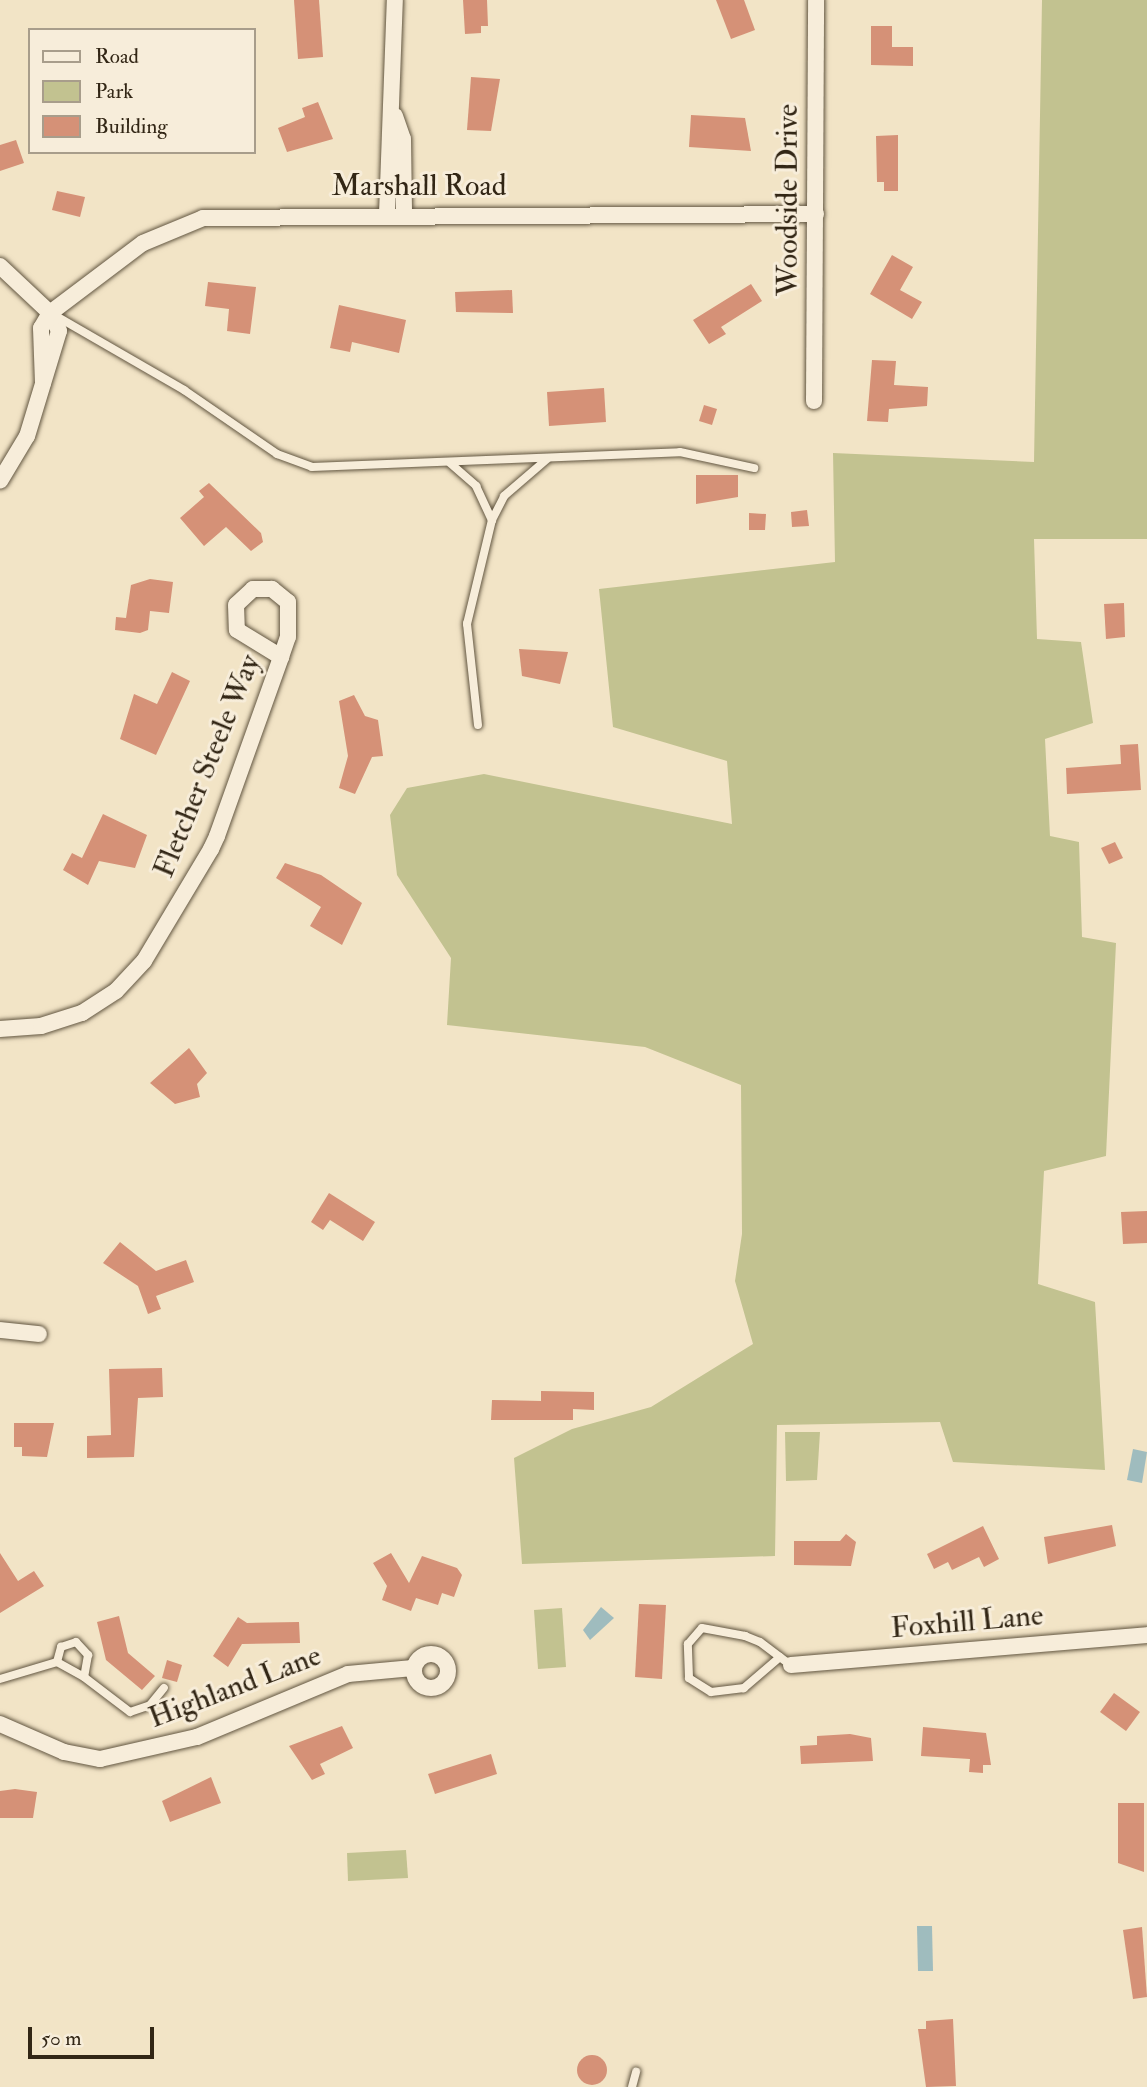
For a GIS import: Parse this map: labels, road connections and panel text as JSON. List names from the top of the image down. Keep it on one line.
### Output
{"streets":{"street":["Marshall Road","Woodside Drive","Fletcher Steele Way","Foxhill Lane","Highland Lane"]},"crossings":[["Marshall Road","Woodside Drive"]],"legend":["Road","Park","Building"],"scale_bar":"50 m"}
